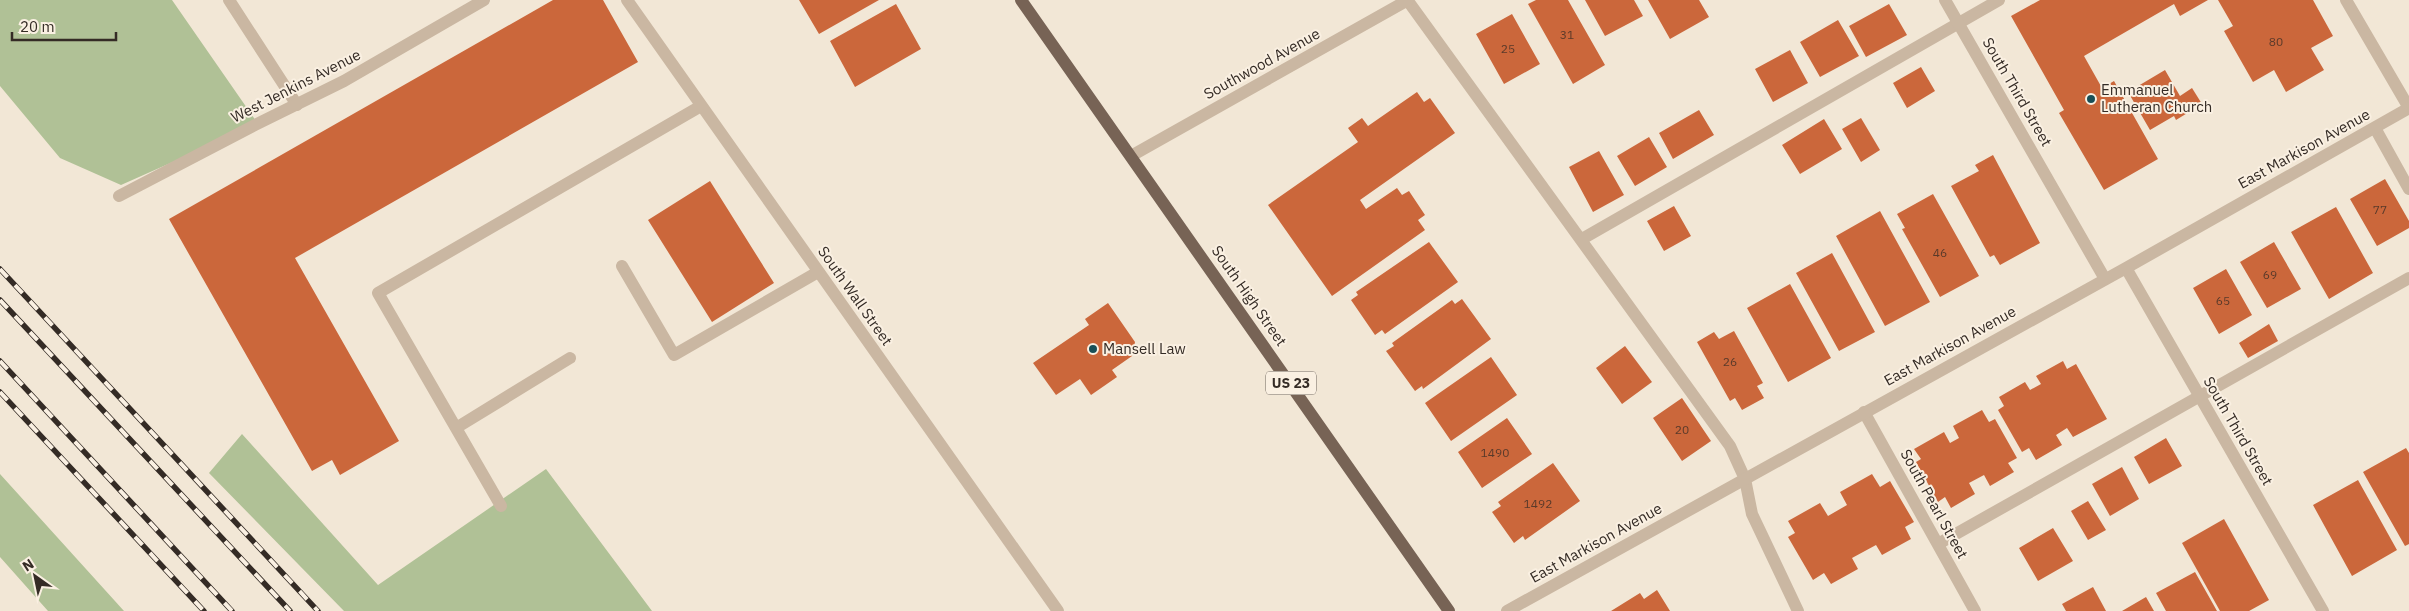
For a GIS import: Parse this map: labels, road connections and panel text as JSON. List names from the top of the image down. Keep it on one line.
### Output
{"streets":{"main road":["South High Street","US 23"],"street":["Southwood Avenue","West Jenkins Avenue","South Third Street","East Markison Avenue","South Wall Street","South Pearl Street"]},"crossings":[["Southwood Avenue","South High Street"],["South Third Street","East Markison Avenue"],["East Markison Avenue","South Pearl Street"]],"places":["Emmanuel Lutheran Church","Mansell Law"],"house_numbers":["31","80","25","77","46","69","65","26","20","1490","1492"],"scale_bar":"20 m","north":"top left"}
